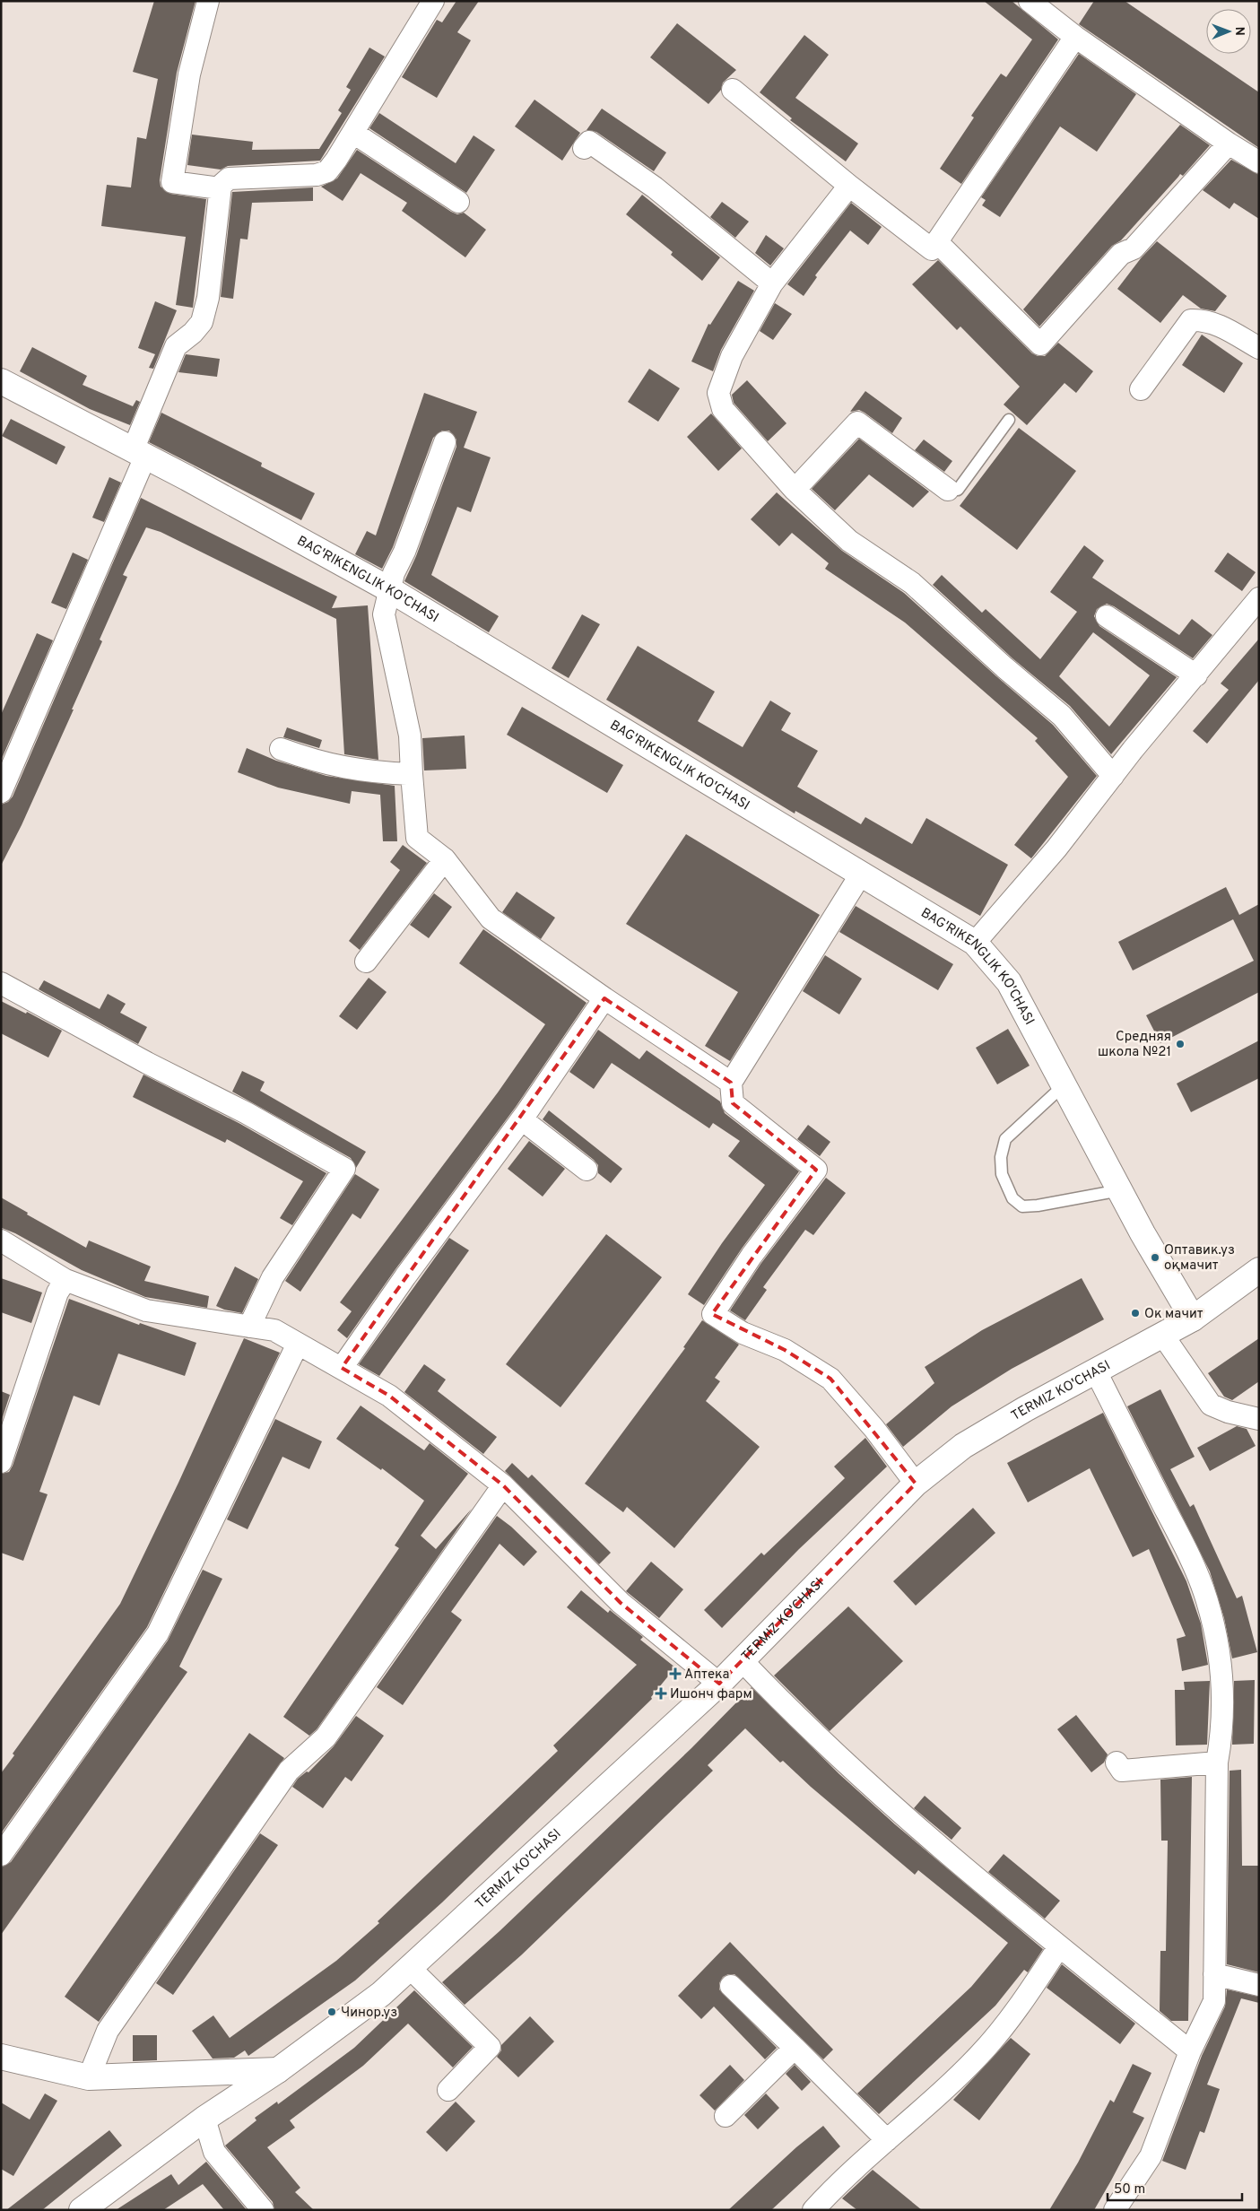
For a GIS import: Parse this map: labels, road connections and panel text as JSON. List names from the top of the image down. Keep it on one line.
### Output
{"streets":{"main road":["BAG'RIKENGLIK KO'CHASI","TERMIZ KO'CHASI"]},"crossings":[["BAG'RIKENGLIK KO'CHASI","TERMIZ KO'CHASI"]],"places":{"other":["Средняя школа №21","Оптавик.уз оқмачит","Ок мачит","Чинор.уз"],"health":["Аптека","Ишонч фарм"]},"scale_bar":"50 m","north":"right"}
